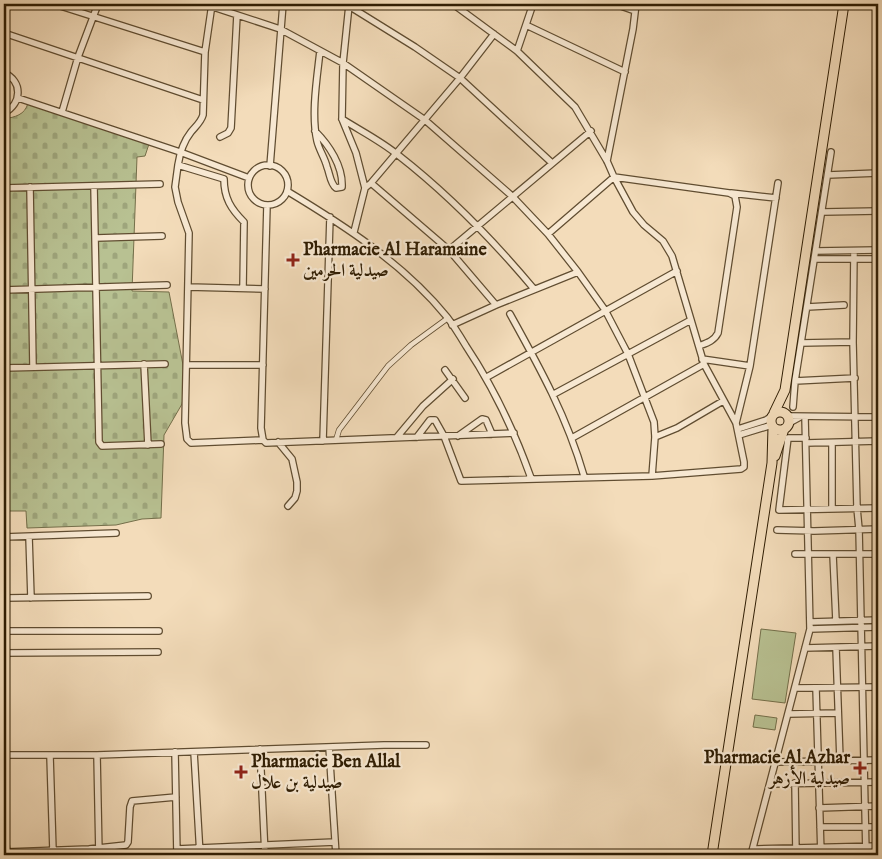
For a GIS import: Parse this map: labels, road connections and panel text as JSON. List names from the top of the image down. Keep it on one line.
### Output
{"places":{"health":["Pharmacie Al Haramaine صيدلية الحرمين","Pharmacie Al Azhar صيدلية الأزهر","Pharmacie Ben Allal صيدلية بن علال"]}}
